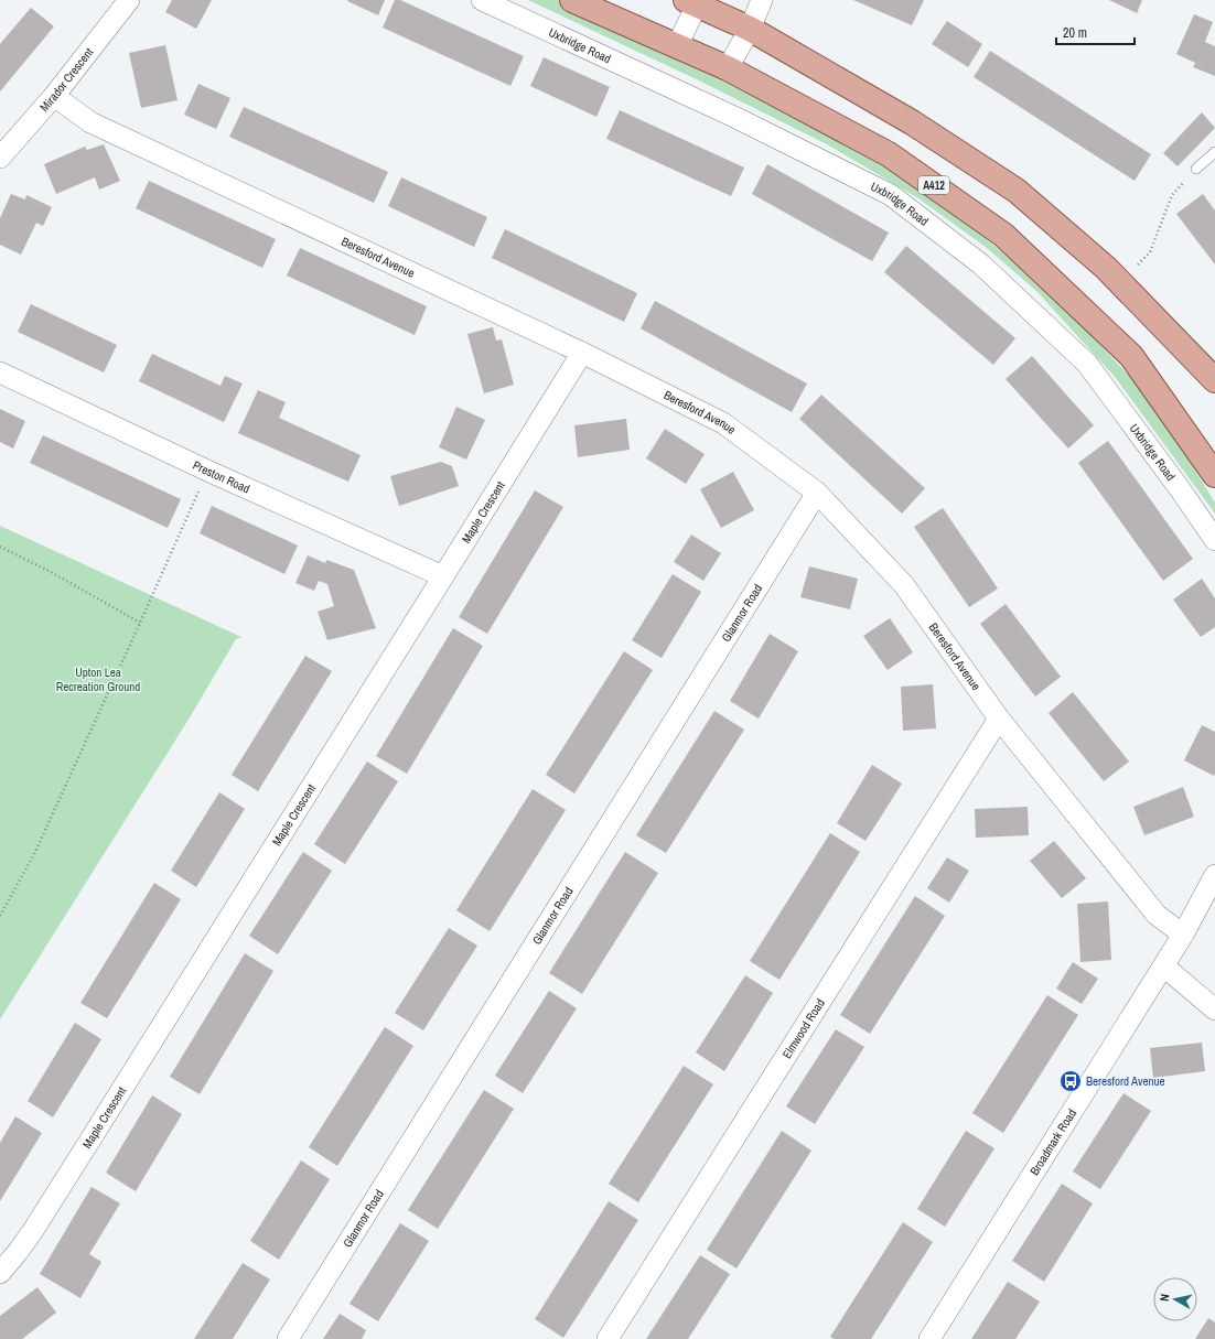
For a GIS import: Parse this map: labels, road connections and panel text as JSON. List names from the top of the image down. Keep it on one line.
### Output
{"streets":{"main road":["A412"],"street":["Uxbridge Road","Mirador Crescent","Beresford Avenue","Preston Road","Maple Crescent","Glanmor Road","Elmwood Road","Broadmark Road"]},"crossings":[["Mirador Crescent","Beresford Avenue"],["Beresford Avenue","Maple Crescent"],["Beresford Avenue","Glanmor Road"],["Beresford Avenue","Elmwood Road"],["Beresford Avenue","Broadmark Road"],["Preston Road","Maple Crescent"]],"parks":["Upton Lea Recreation Ground"],"places":{"bus stop":["Beresford Avenue"]},"scale_bar":"20 m","north":"left"}
